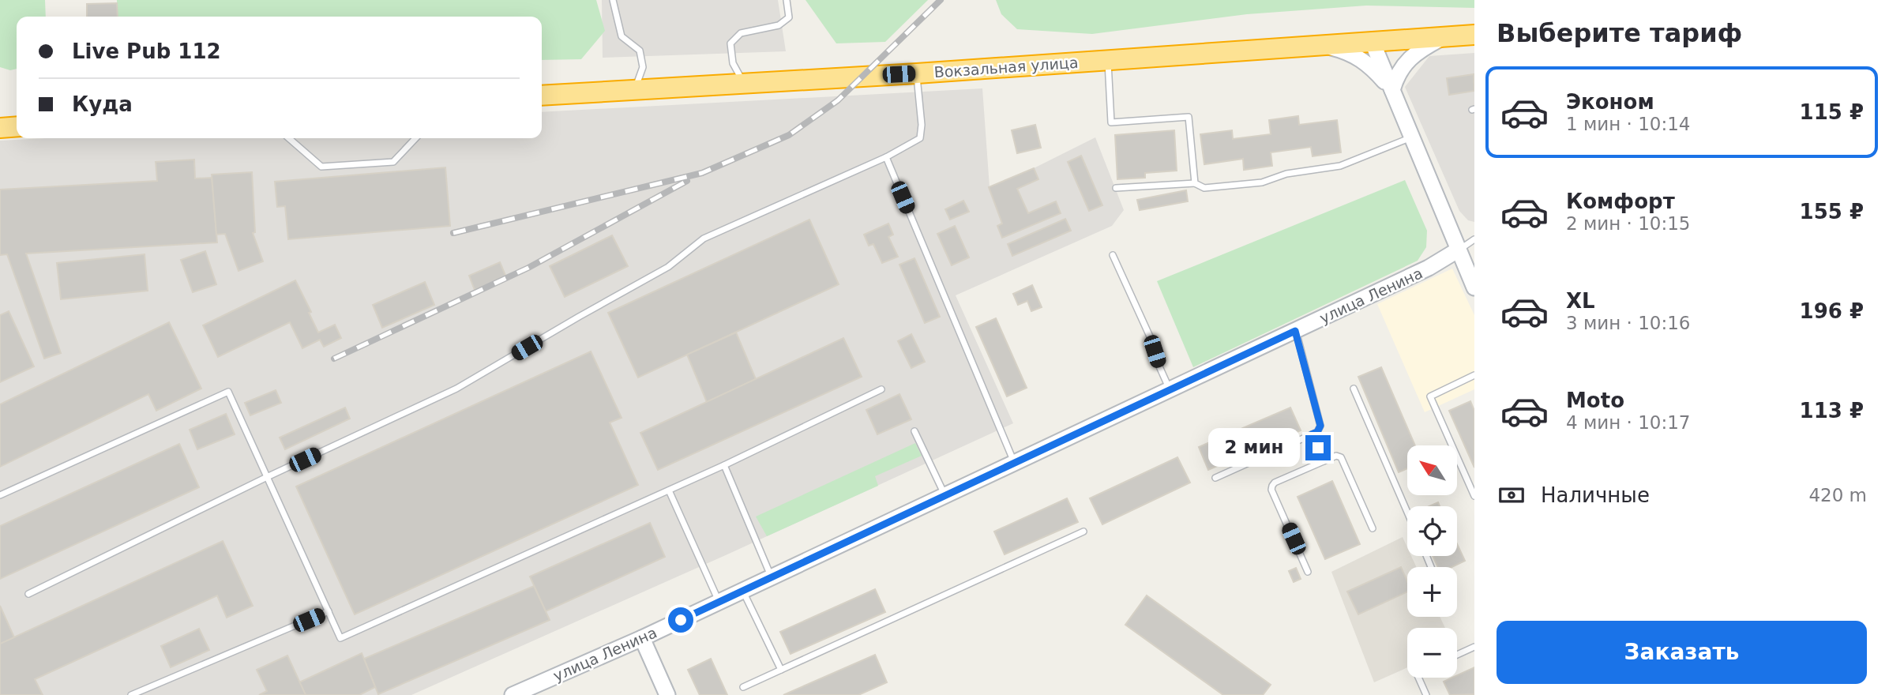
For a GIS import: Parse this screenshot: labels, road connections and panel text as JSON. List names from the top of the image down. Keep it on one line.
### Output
{"streets":{"highway":["Вокзальная улица"],"main road":["улица Ленина"]},"north":"top left","page":{"heading":"Выберите тариф","banner":["Live Pub 112","Куда"],"list":[{"name":"Эконом","note":"1 мин · 10:14","value":"115 ₽"},{"name":"Комфорт","note":"2 мин · 10:15","value":"155 ₽"},{"name":"XL","note":"3 мин · 10:16","value":"196 ₽"},{"name":"Moto","note":"4 мин · 10:17","value":"113 ₽"}],"bubble":"2 мин","map_buttons":["+","−"],"pay":["Наличные","420 m"],"buttons":"Заказать"}}
